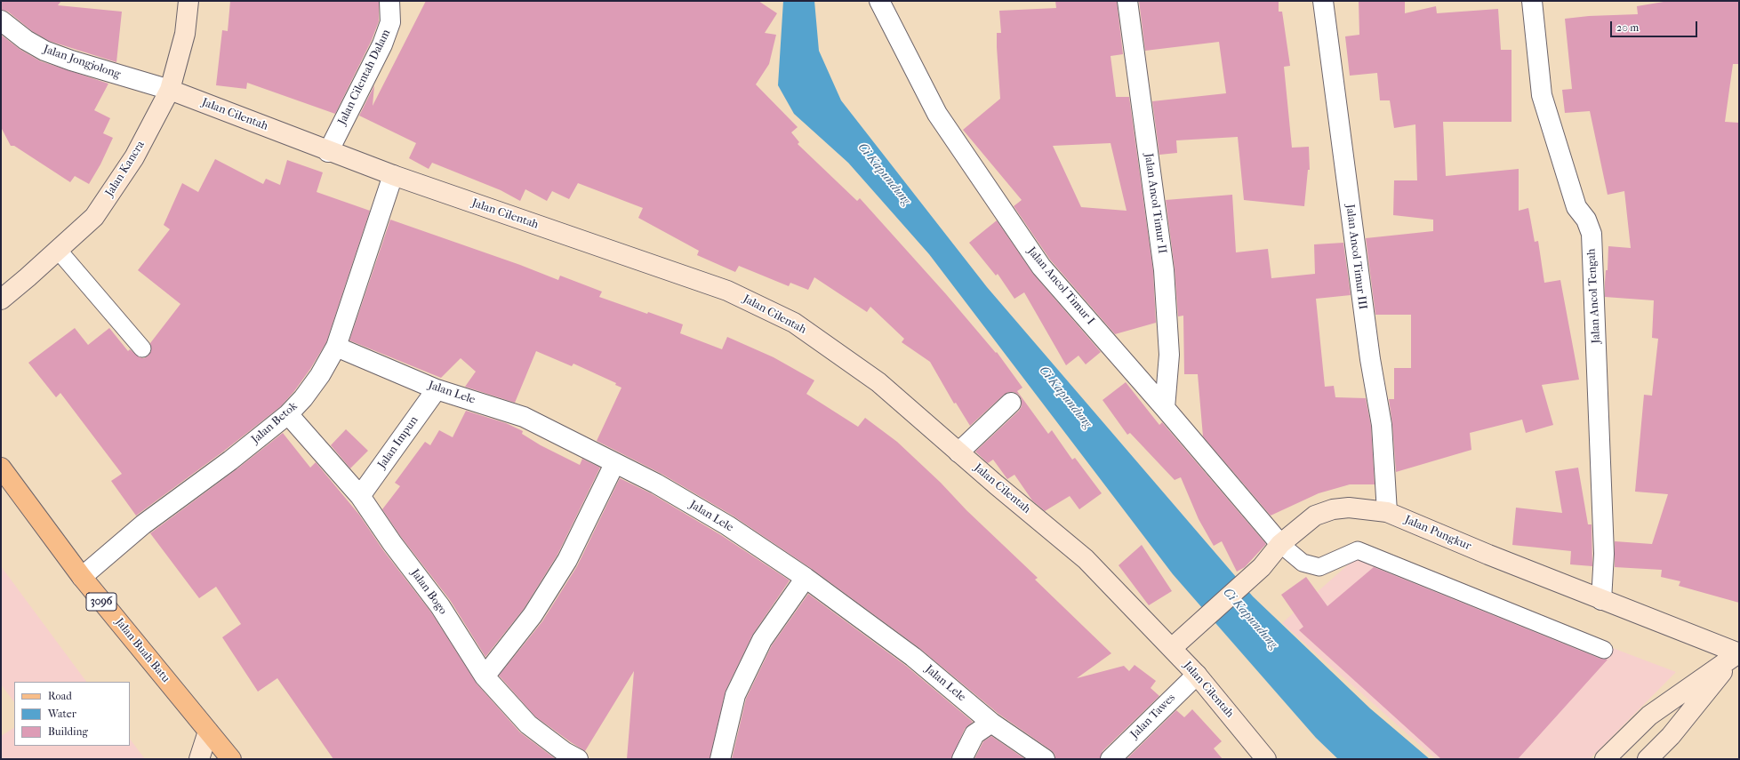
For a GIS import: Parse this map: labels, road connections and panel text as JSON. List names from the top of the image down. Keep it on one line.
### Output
{"streets":{"main road":["3096","Jalan Buah Batu"],"street":["Jalan Jongjolong","Jalan Cilentah Dalam","Jalan Cilentah","Jalan Kancra","Jalan Ancol Timur II","Jalan Ancol Timur III","Jalan Ancol Timur I","Jalan Ancol Tengah","Jalan Lele","Jalan Betok","Jalan Impun","Jalan Pungkur","Jalan Bogo","Jalan Tawes"]},"crossings":[["Jalan Jongjolong","Jalan Cilentah"],["Jalan Jongjolong","Jalan Kancra"],["Jalan Cilentah Dalam","Jalan Cilentah"],["Jalan Cilentah","Jalan Kancra"],["Jalan Cilentah","Jalan Betok"],["Jalan Cilentah","Jalan Pungkur"],["Jalan Cilentah","Jalan Tawes"],["Jalan Ancol Timur II","Jalan Ancol Timur I"],["Jalan Ancol Timur III","Jalan Pungkur"],["Jalan Ancol Timur I","Jalan Pungkur"],["Jalan Ancol Tengah","Jalan Pungkur"],["Jalan Lele","Jalan Betok"],["Jalan Lele","Jalan Impun"],["Jalan Betok","Jalan Bogo"],["Jalan Betok","Jalan Buah Batu"],["Jalan Impun","Jalan Bogo"]],"water":["Ci Kapundung"],"legend":["Road","Water","Building"],"scale_bar":"20 m"}
